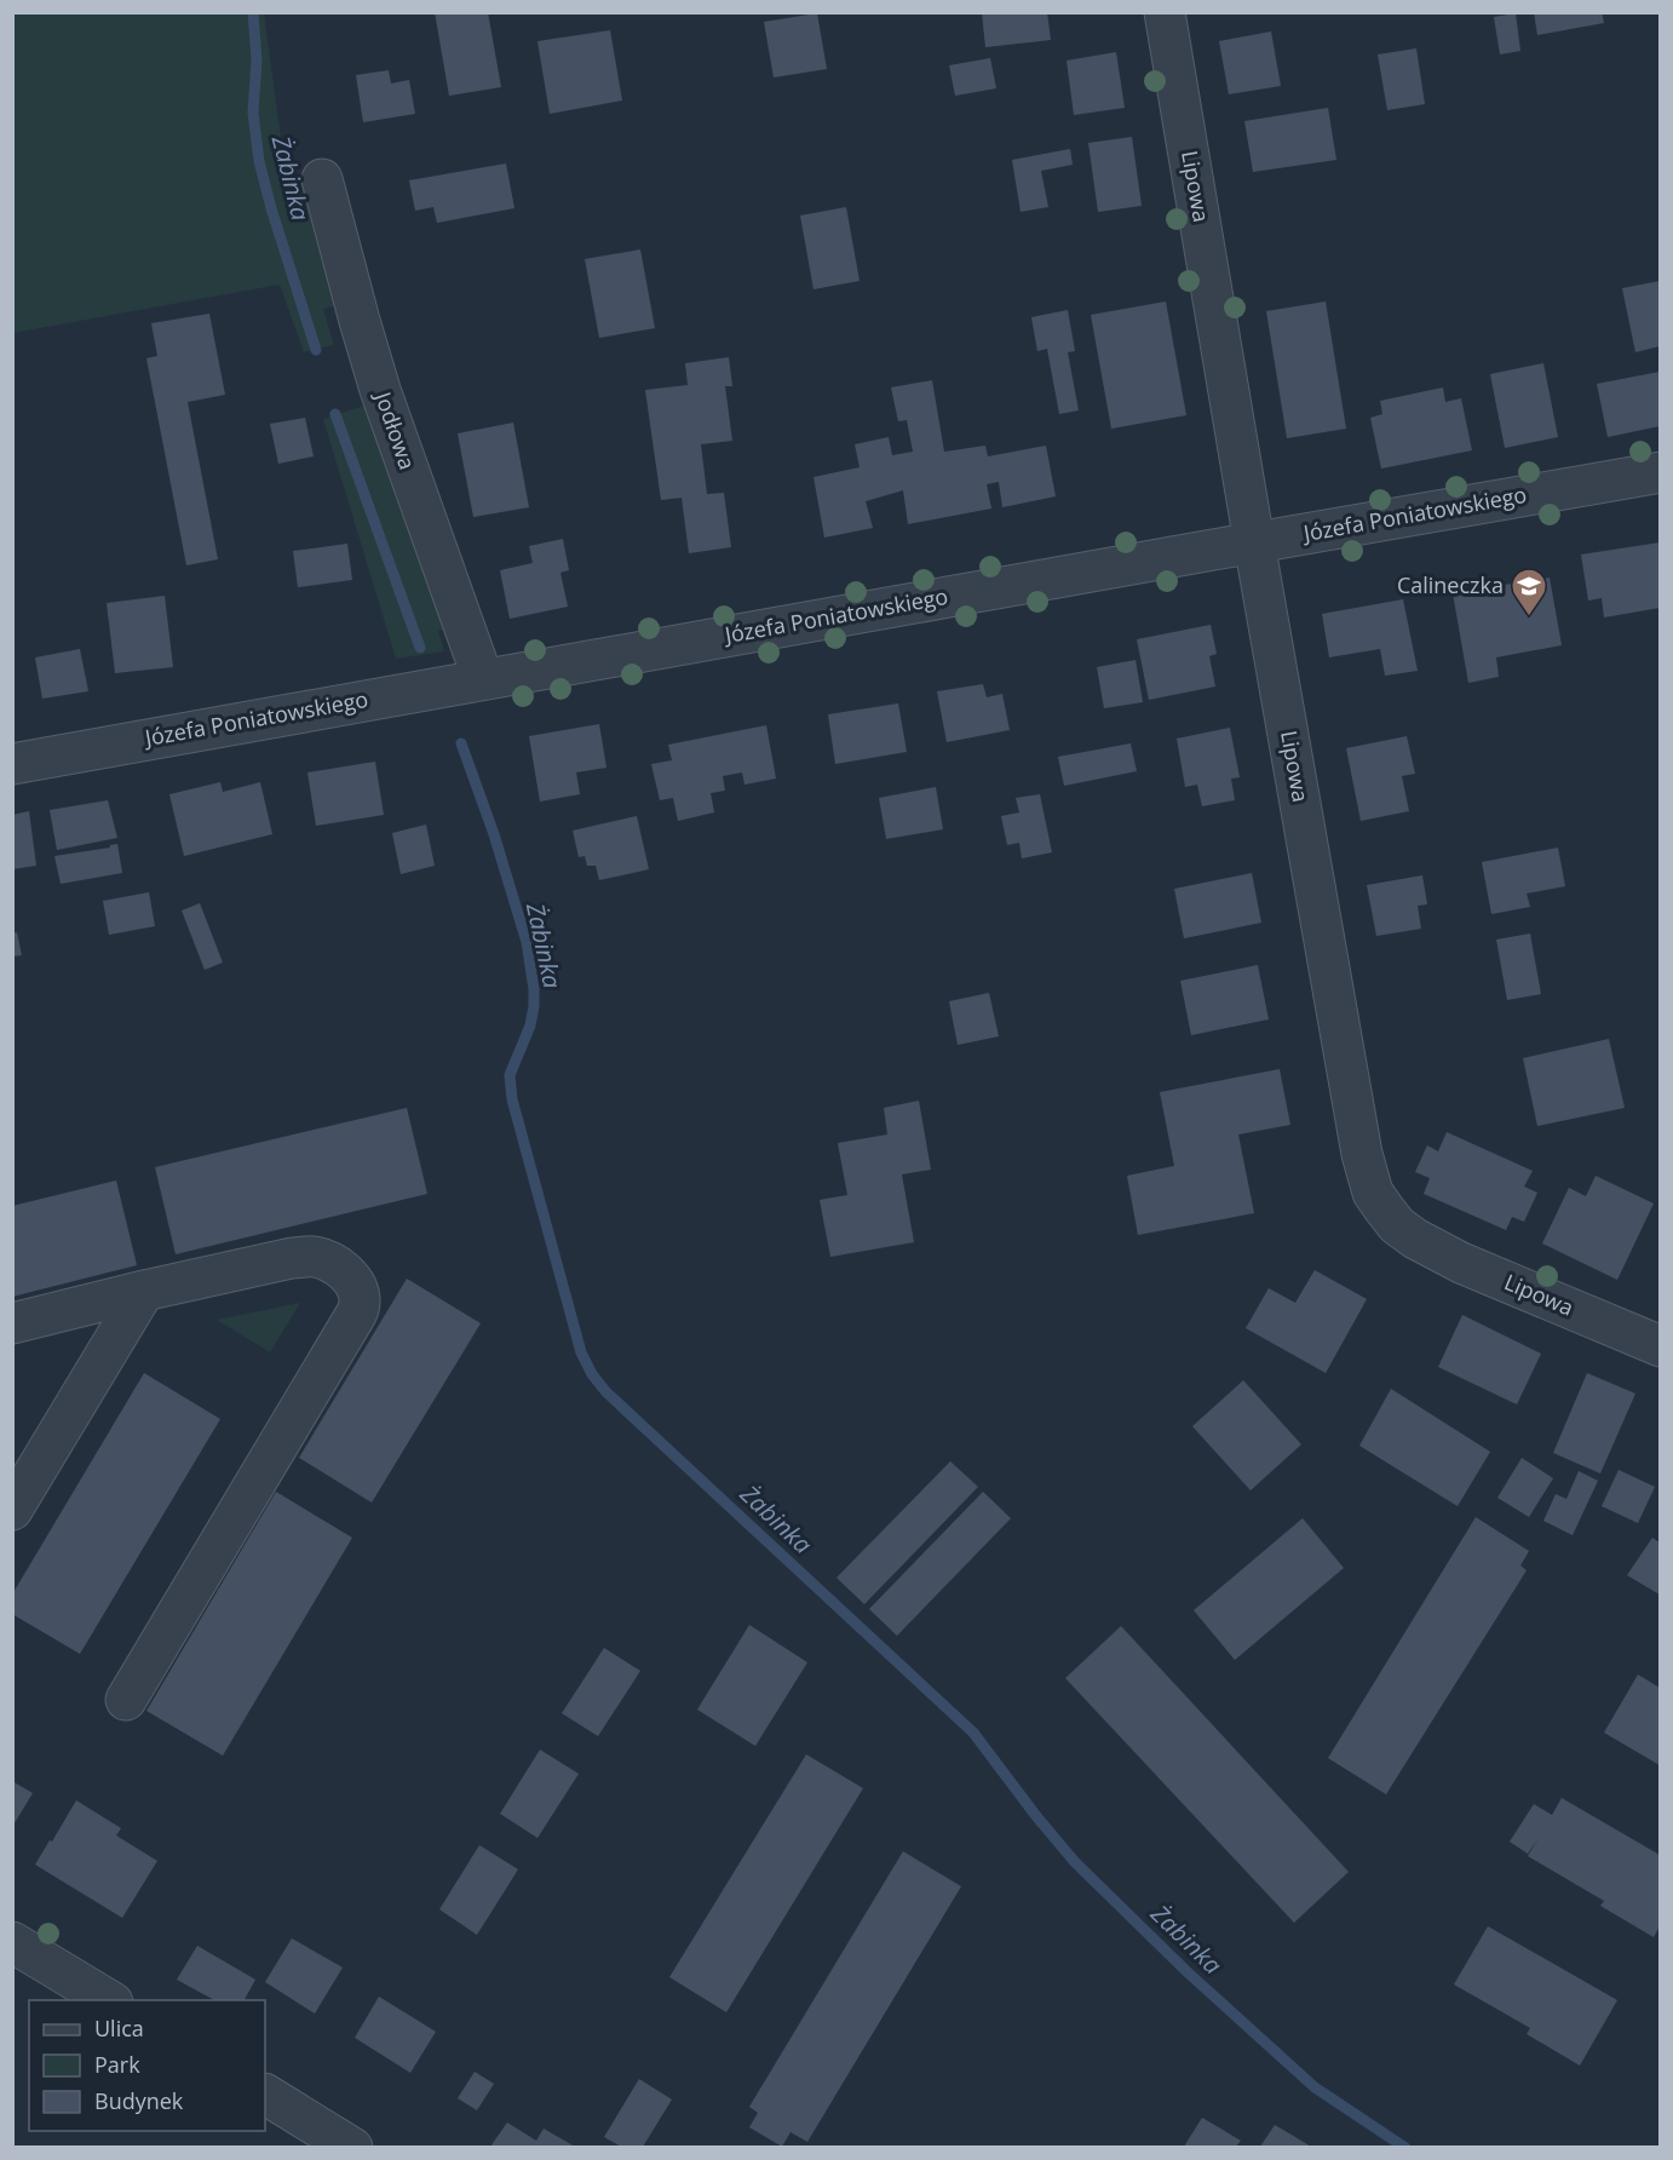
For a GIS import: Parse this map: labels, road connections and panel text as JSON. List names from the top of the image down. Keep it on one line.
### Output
{"streets":{"street":["Lipowa","Jodłowa","Józefa Poniatowskiego"]},"crossings":[["Lipowa","Józefa Poniatowskiego"],["Jodłowa","Józefa Poniatowskiego"]],"water":["Żabinka"],"places":{"school or university":["Calineczka"]},"legend":["Ulica","Park","Budynek"]}
